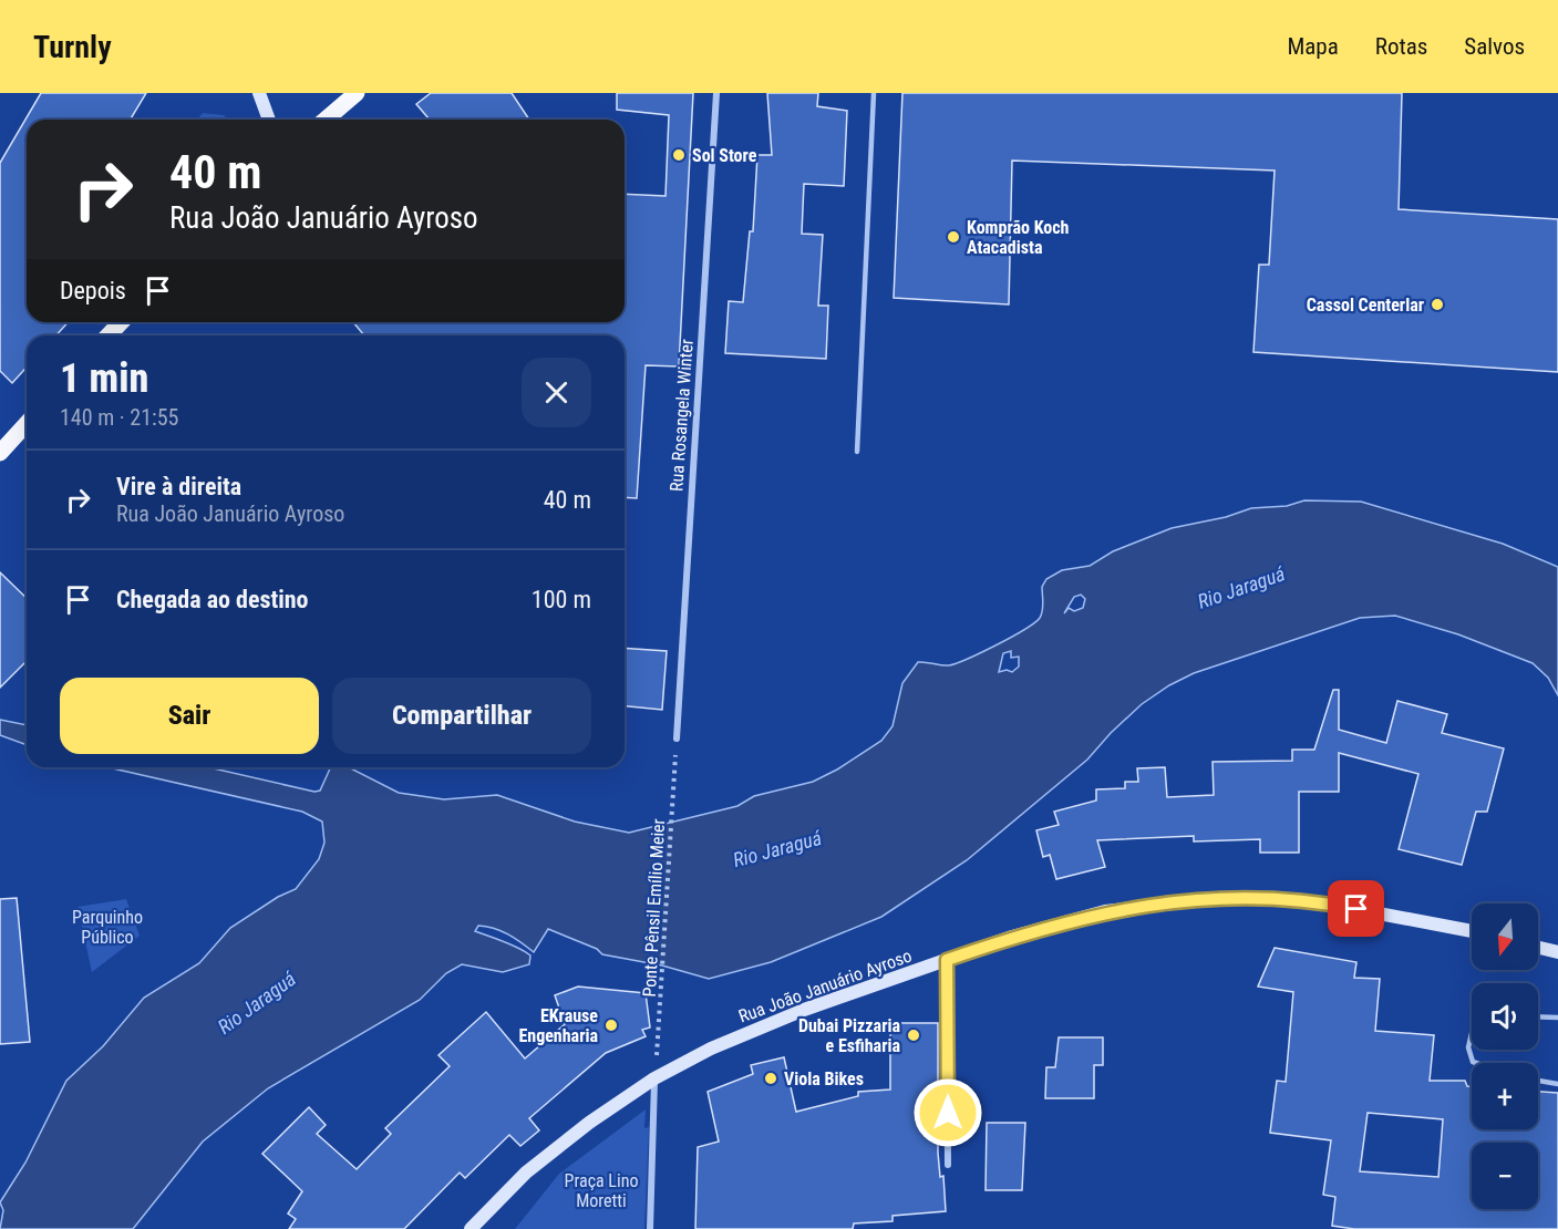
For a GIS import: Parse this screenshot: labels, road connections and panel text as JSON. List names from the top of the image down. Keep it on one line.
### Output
{"streets":{"main road":["Rua João Januário Ayroso"],"street":["Rua Rosangela Winter"],"path":["Ponte Pênsil Emílio Meier"]},"crossings":[["Rua Rosangela Winter","Ponte Pênsil Emílio Meier"],["Ponte Pênsil Emílio Meier","Rua João Januário Ayroso"]],"water":["Rio Jaraguá"],"parks":["Parquinho Público","Praça Lino Moretti"],"places":["Sol Store","Komprão Koch Atacadista","Cassol Centerlar","EKrause Engenharia","Dubai Pizzaria e Esfiharia","Viola Bikes"],"north":"bottom","page":{"header":"Turnly","nav":["Mapa","Rotas","Salvos"],"turn":["40 m","Rua João Januário Ayroso"],"then":"Depois","heading":["1 min","140 m · 21:55"],"list":[{"name":"Vire à direita","note":"Rua João Januário Ayroso","value":"40 m"},{"name":"Chegada ao destino","value":"100 m"}],"buttons":["Sair","Compartilhar"],"map_buttons":["+","−"]}}
